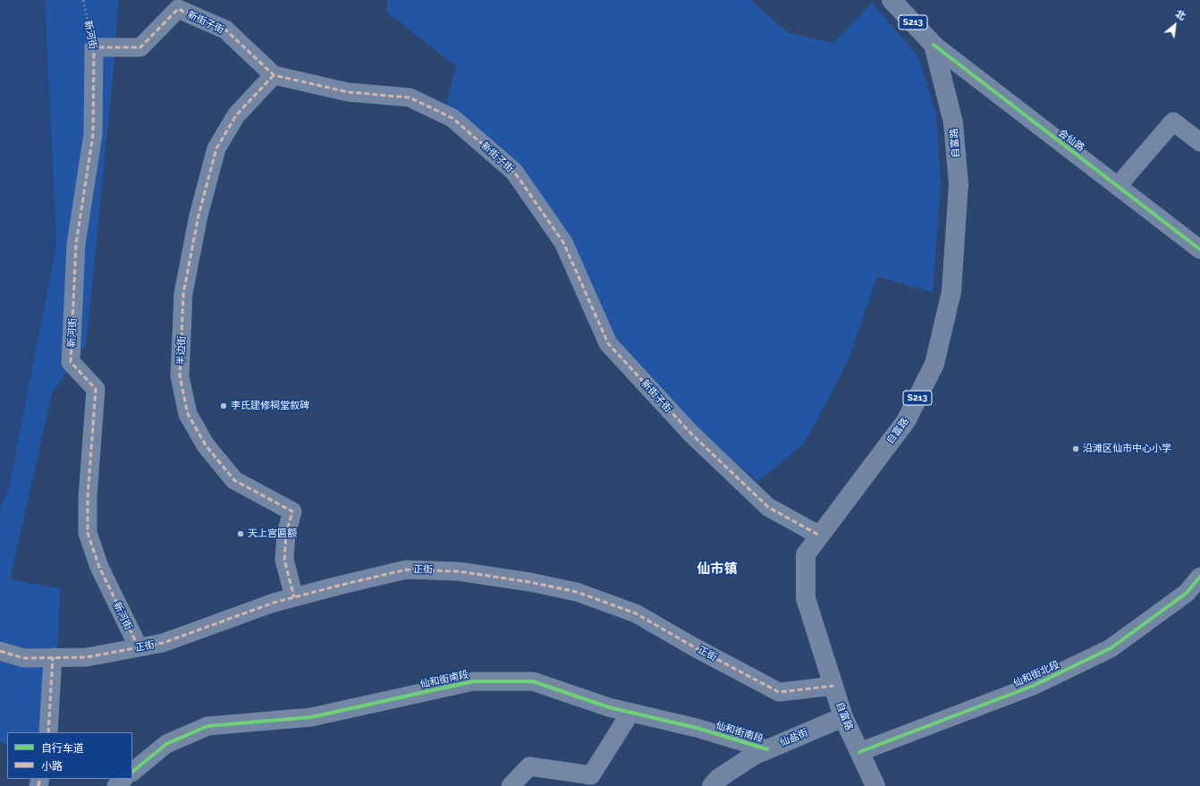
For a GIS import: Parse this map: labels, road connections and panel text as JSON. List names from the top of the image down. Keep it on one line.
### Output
{"streets":{"main road":["S213","自富路","仙盐街"],"street":["新街子街","新河街","会仙路","半边街","正街","仙和街北段","仙和街南段"]},"crossings":[["新街子街","新河街"],["新街子街","自富路"],["新街子街","半边街"],["新河街","正街"],["会仙路","自富路"],["自富路","正街"],["自富路","仙和街北段"],["自富路","仙盐街"],["半边街","正街"],["仙和街南段","仙盐街"]],"districts":["仙市镇"],"places":["李氏建修祠堂叙碑","沿滩区仙市中心小学","天上宫匾额"],"legend":["自行车道","小路"],"north":"top right"}
